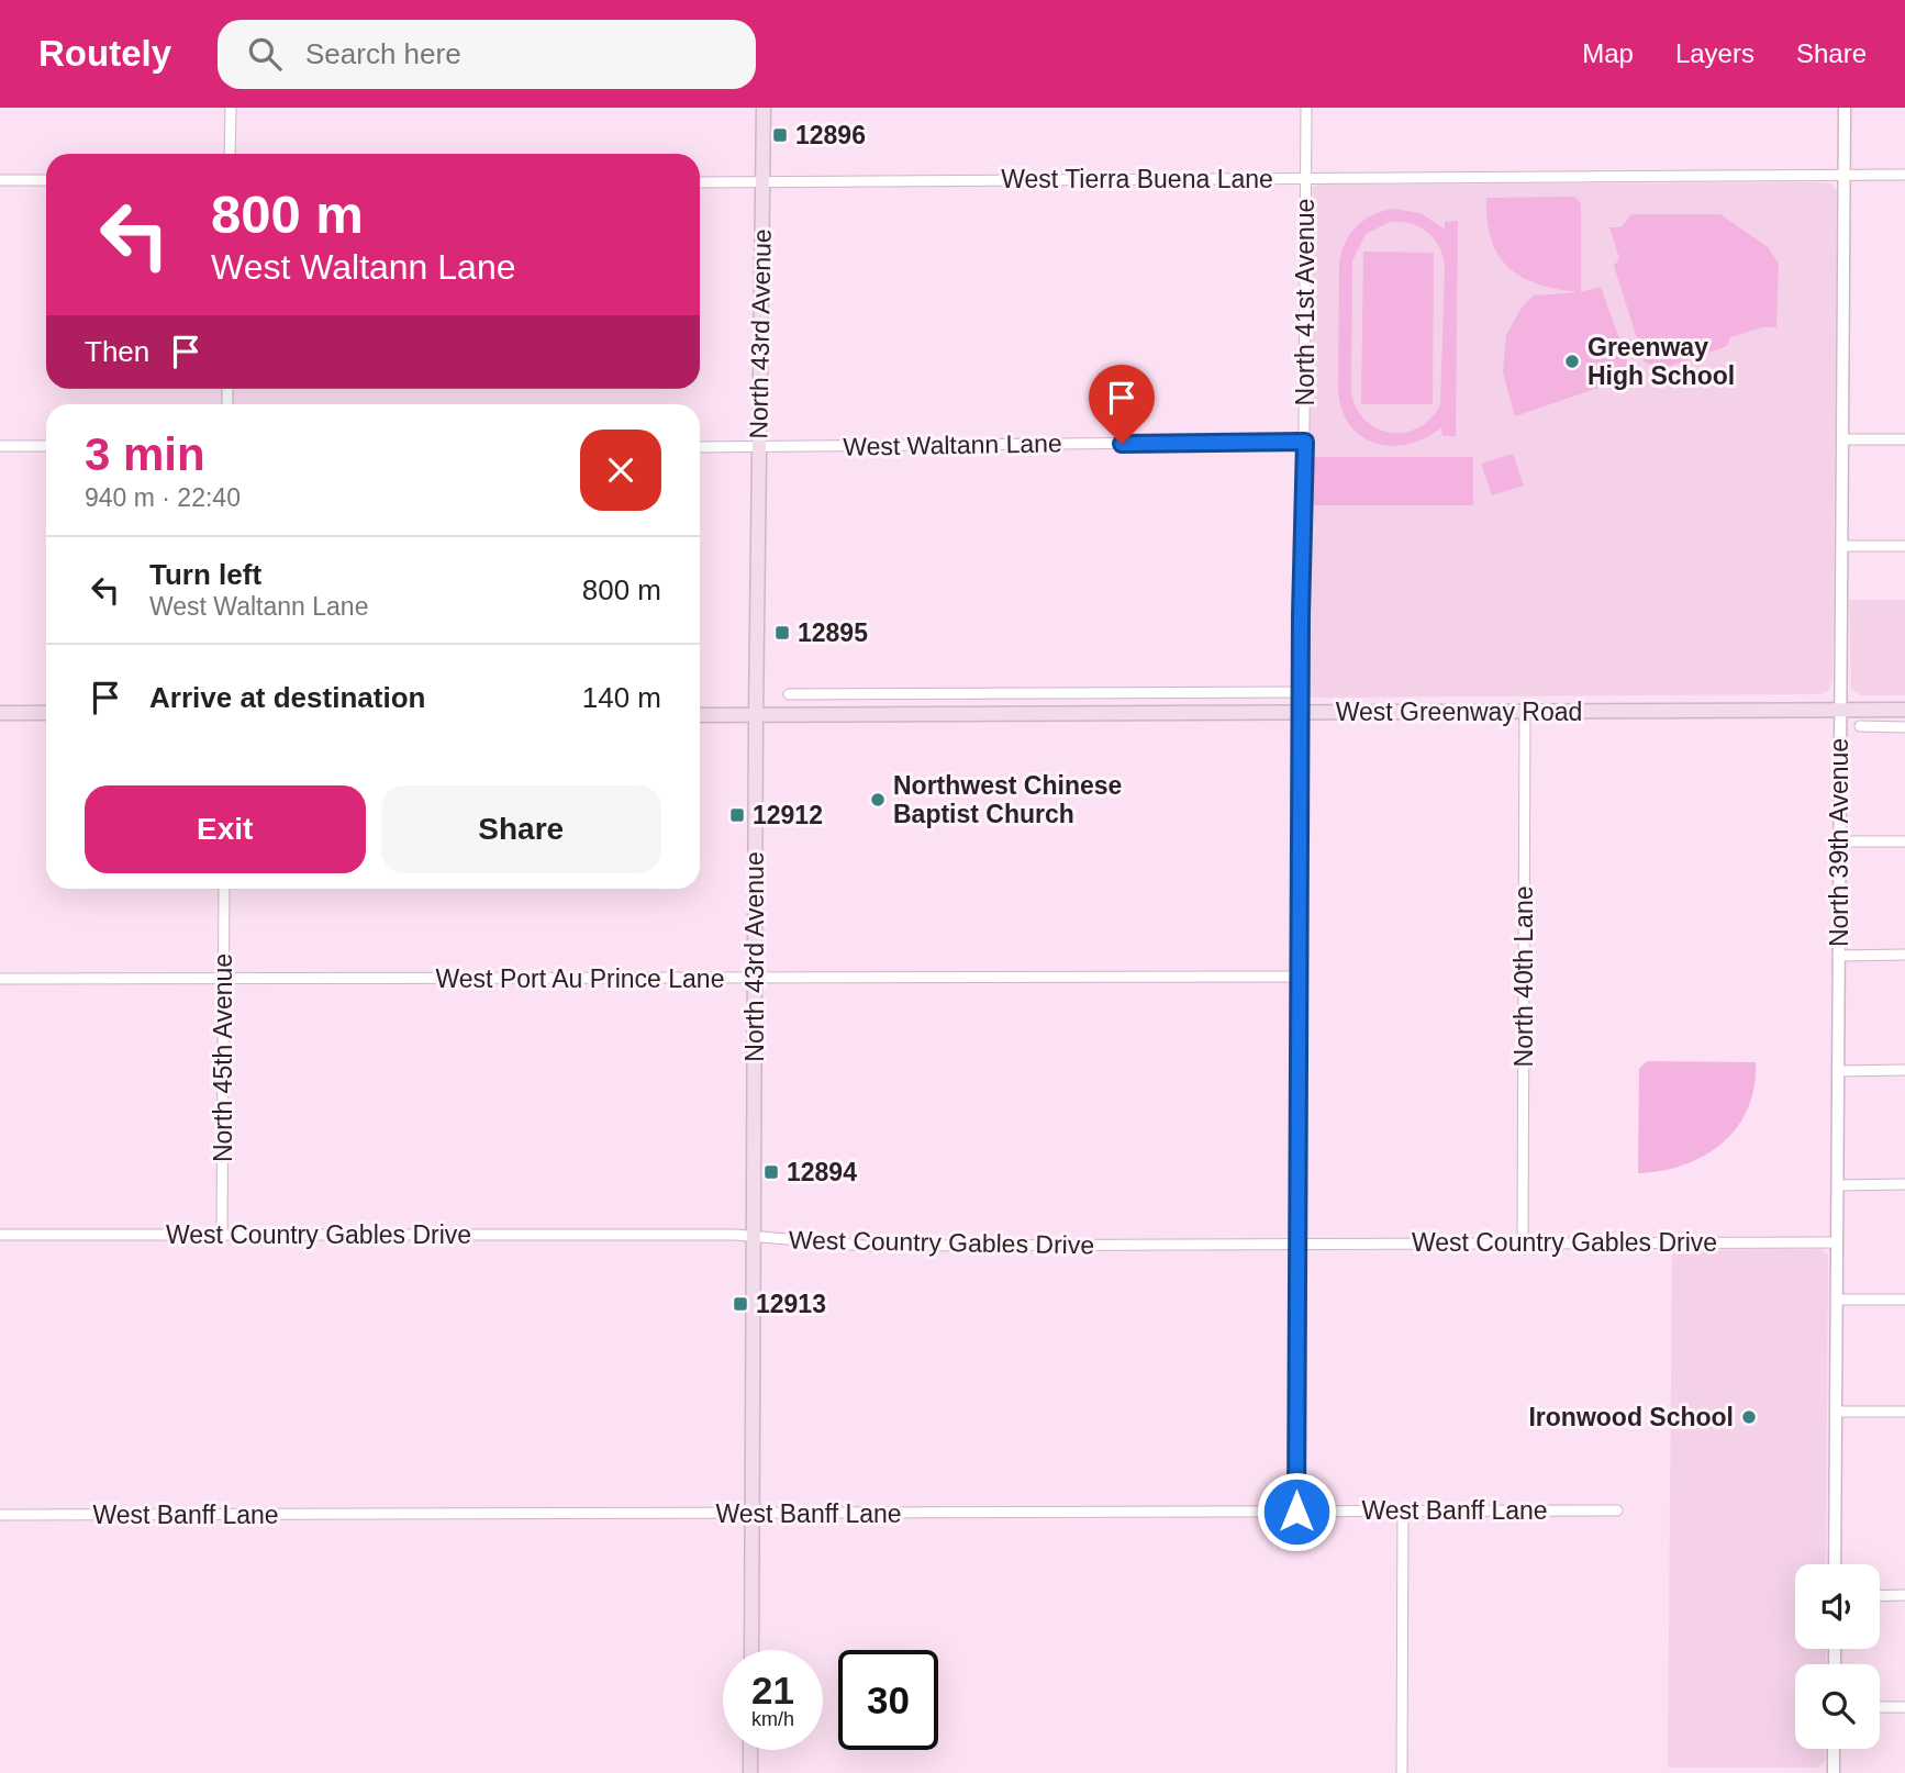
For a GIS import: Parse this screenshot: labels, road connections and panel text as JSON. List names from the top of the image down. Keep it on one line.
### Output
{"streets":{"main road":["North 43rd Avenue","West Greenway Road"],"street":["West Tierra Buena Lane","North 41st Avenue","West Waltann Lane","North 39th Avenue","North 40th Lane","West Port Au Prince Lane","North 45th Avenue","West Country Gables Drive","West Banff Lane"]},"crossings":[["West Tierra Buena Lane","North 41st Avenue"],["West Tierra Buena Lane","North 43rd Avenue"],["West Tierra Buena Lane","North 39th Avenue"],["North 41st Avenue","West Waltann Lane"],["North 41st Avenue","West Greenway Road"],["North 41st Avenue","West Port Au Prince Lane"],["North 41st Avenue","West Country Gables Drive"],["North 41st Avenue","West Banff Lane"],["North 43rd Avenue","West Waltann Lane"],["North 43rd Avenue","West Greenway Road"],["North 43rd Avenue","West Port Au Prince Lane"],["North 43rd Avenue","West Country Gables Drive"],["North 43rd Avenue","West Banff Lane"],["West Greenway Road","North 39th Avenue"],["West Greenway Road","North 40th Lane"],["North 39th Avenue","West Country Gables Drive"],["North 40th Lane","West Country Gables Drive"],["West Port Au Prince Lane","North 45th Avenue"],["North 45th Avenue","West Country Gables Drive"]],"places":{"transit":["12896","12895","12912","12894","12913"],"other":["Greenway High School","Northwest Chinese Baptist Church","Ironwood School"]},"page":{"header":"Routely","search":"Search here","nav":["Map","Layers","Share"],"turn":["800 m","West Waltann Lane"],"then":"Then","heading":["3 min","940 m · 22:40"],"list":[{"name":"Turn left","note":"West Waltann Lane","value":"800 m"},{"name":"Arrive at destination","value":"140 m"}],"buttons":["Exit","Share"],"speed":"21 km/h","limit":"30"}}
